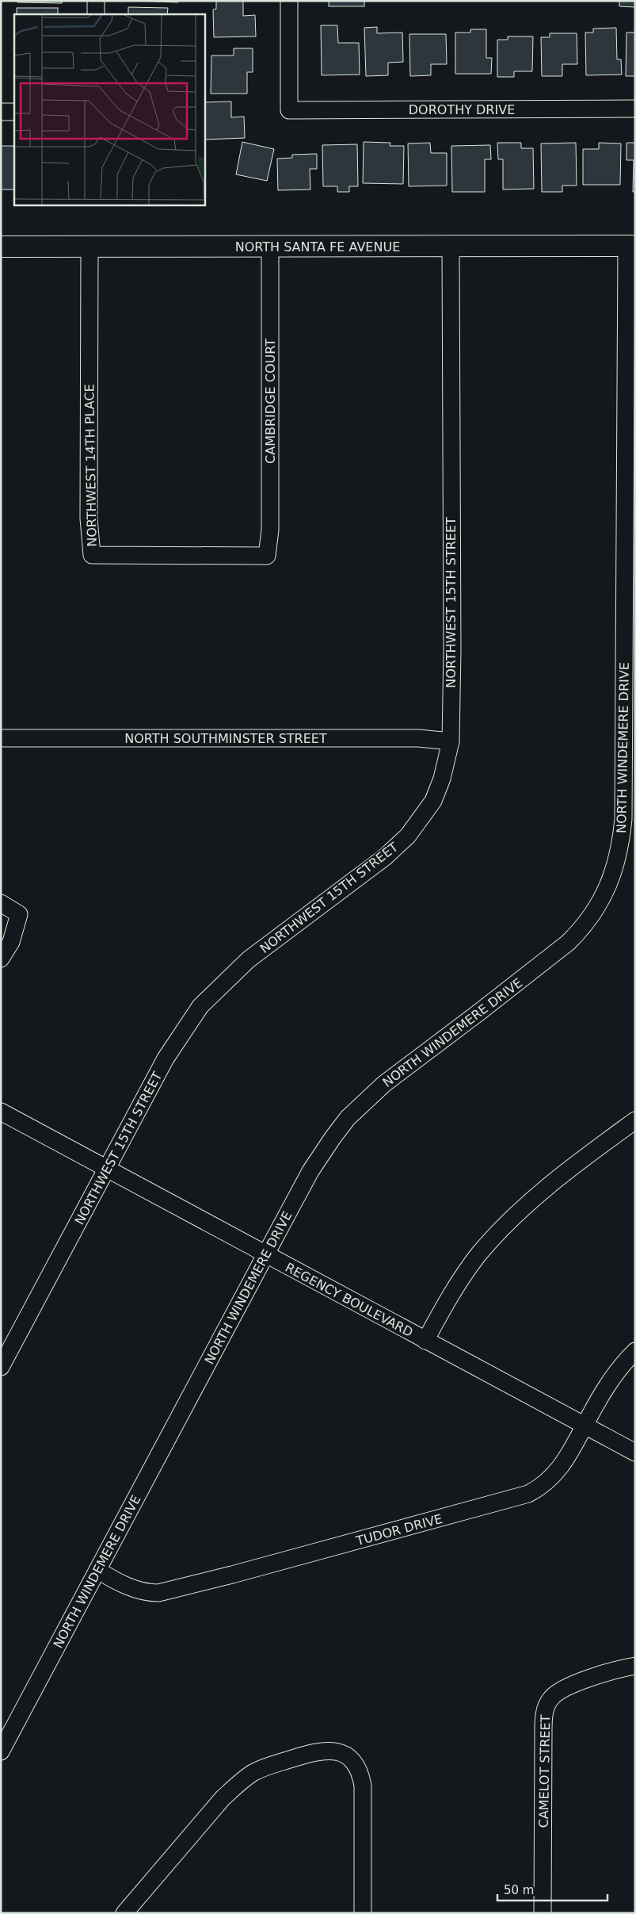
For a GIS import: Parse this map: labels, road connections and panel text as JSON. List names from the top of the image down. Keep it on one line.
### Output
{"streets":{"main road":["NORTH SANTA FE AVENUE"],"street":["DOROTHY DRIVE","CAMBRIDGE COURT","NORTHWEST 14TH PLACE","NORTHWEST 15TH STREET","NORTH SOUTHMINSTER STREET","NORTH WINDEMERE DRIVE","REGENCY BOULEVARD","TUDOR DRIVE","CAMELOT STREET"]},"crossings":[["NORTH SANTA FE AVENUE","CAMBRIDGE COURT"],["NORTH SANTA FE AVENUE","NORTHWEST 14TH PLACE"],["NORTH SANTA FE AVENUE","NORTHWEST 15TH STREET"],["NORTH SANTA FE AVENUE","NORTH WINDEMERE DRIVE"],["CAMBRIDGE COURT","NORTHWEST 14TH PLACE"],["NORTHWEST 15TH STREET","NORTH SOUTHMINSTER STREET"],["NORTHWEST 15TH STREET","REGENCY BOULEVARD"],["NORTH WINDEMERE DRIVE","REGENCY BOULEVARD"],["NORTH WINDEMERE DRIVE","TUDOR DRIVE"],["REGENCY BOULEVARD","TUDOR DRIVE"]],"scale_bar":"50 m"}
